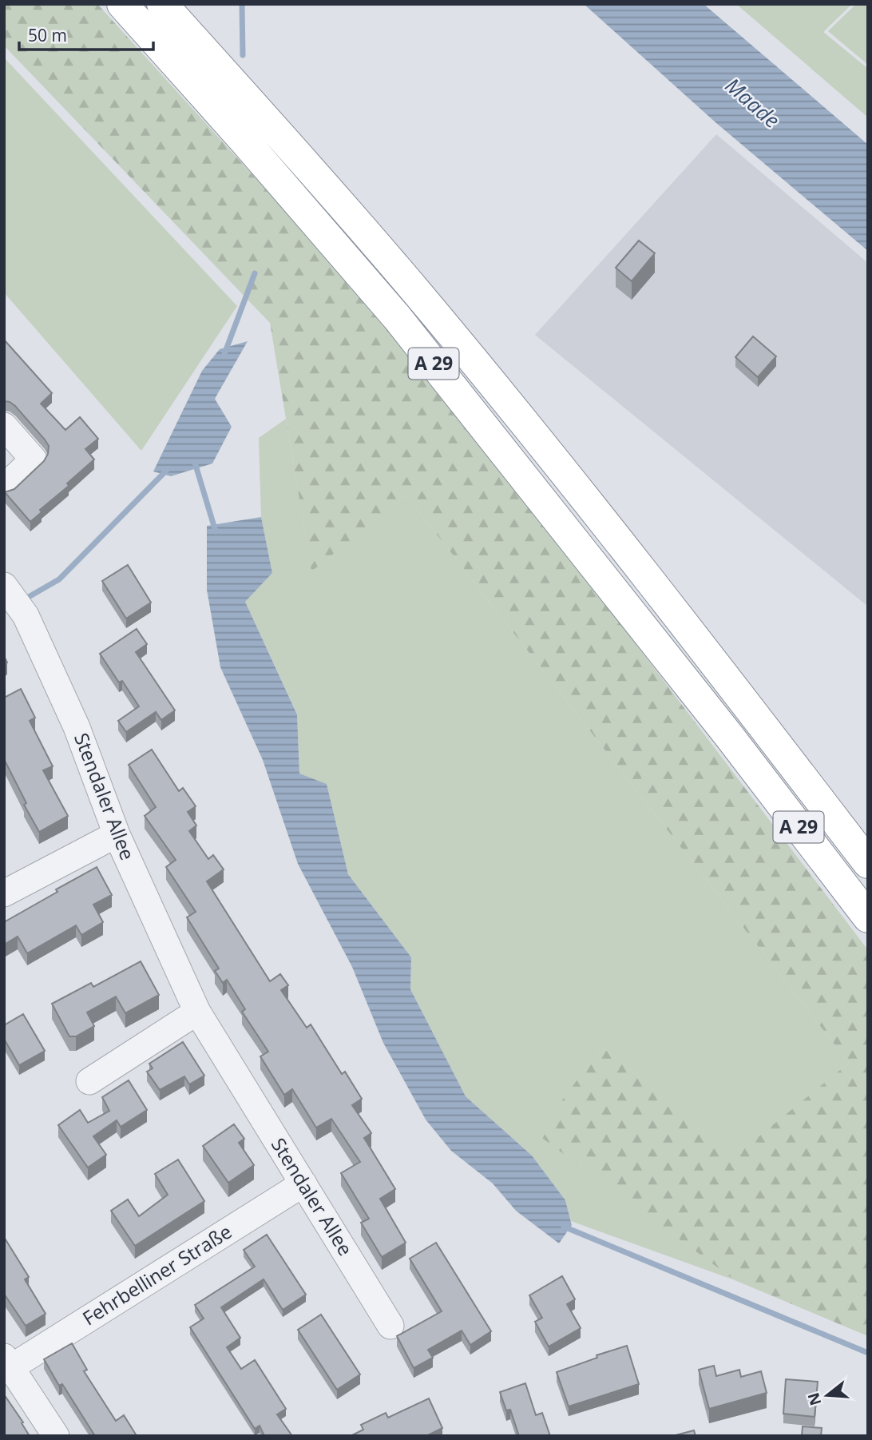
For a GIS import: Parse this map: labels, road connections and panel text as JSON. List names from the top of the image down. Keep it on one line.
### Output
{"streets":{"highway":["A 29"],"street":["Stendaler Allee","Fehrbelliner Straße"]},"crossings":[["Stendaler Allee","Fehrbelliner Straße"]],"water":["Maade"],"scale_bar":"50 m","north":"left"}
